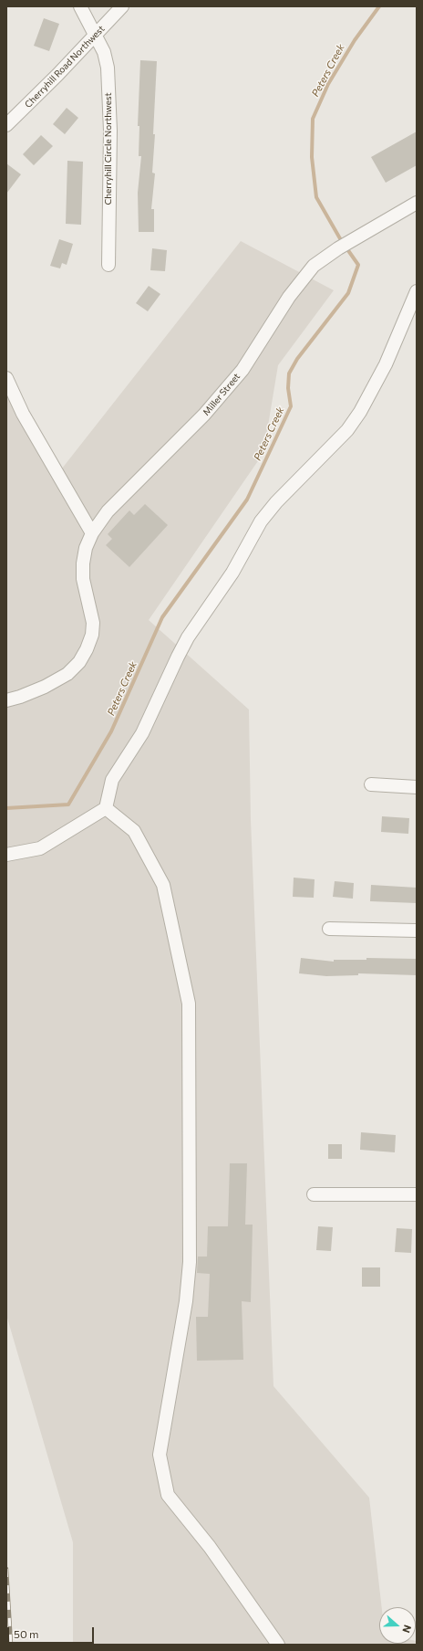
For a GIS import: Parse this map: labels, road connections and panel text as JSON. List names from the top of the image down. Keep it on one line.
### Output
{"streets":{"street":["Cherryhill Road Northwest","Cherryhill Circle Northwest","Miller Street"]},"crossings":[["Cherryhill Road Northwest","Cherryhill Circle Northwest"]],"water":["Peters Creek"],"scale_bar":"50 m","north":"right"}
